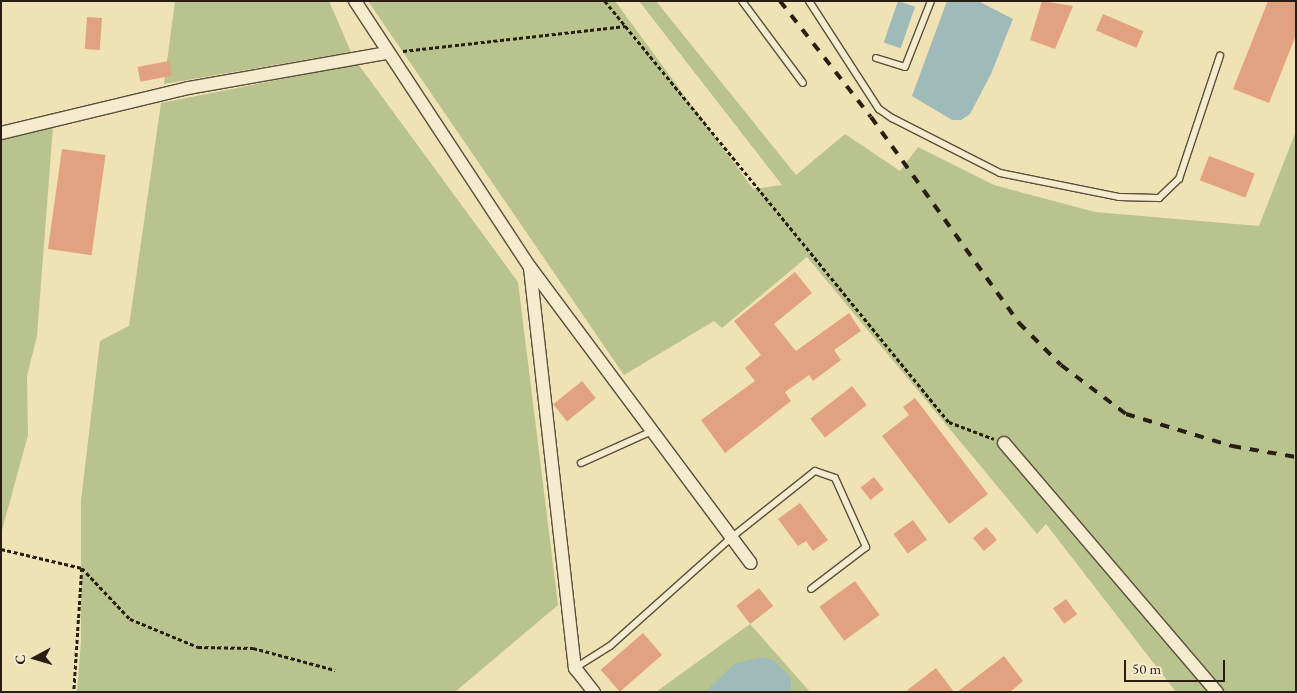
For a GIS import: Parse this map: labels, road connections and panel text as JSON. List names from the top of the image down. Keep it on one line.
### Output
{"scale_bar":"50 m","north":"left"}
